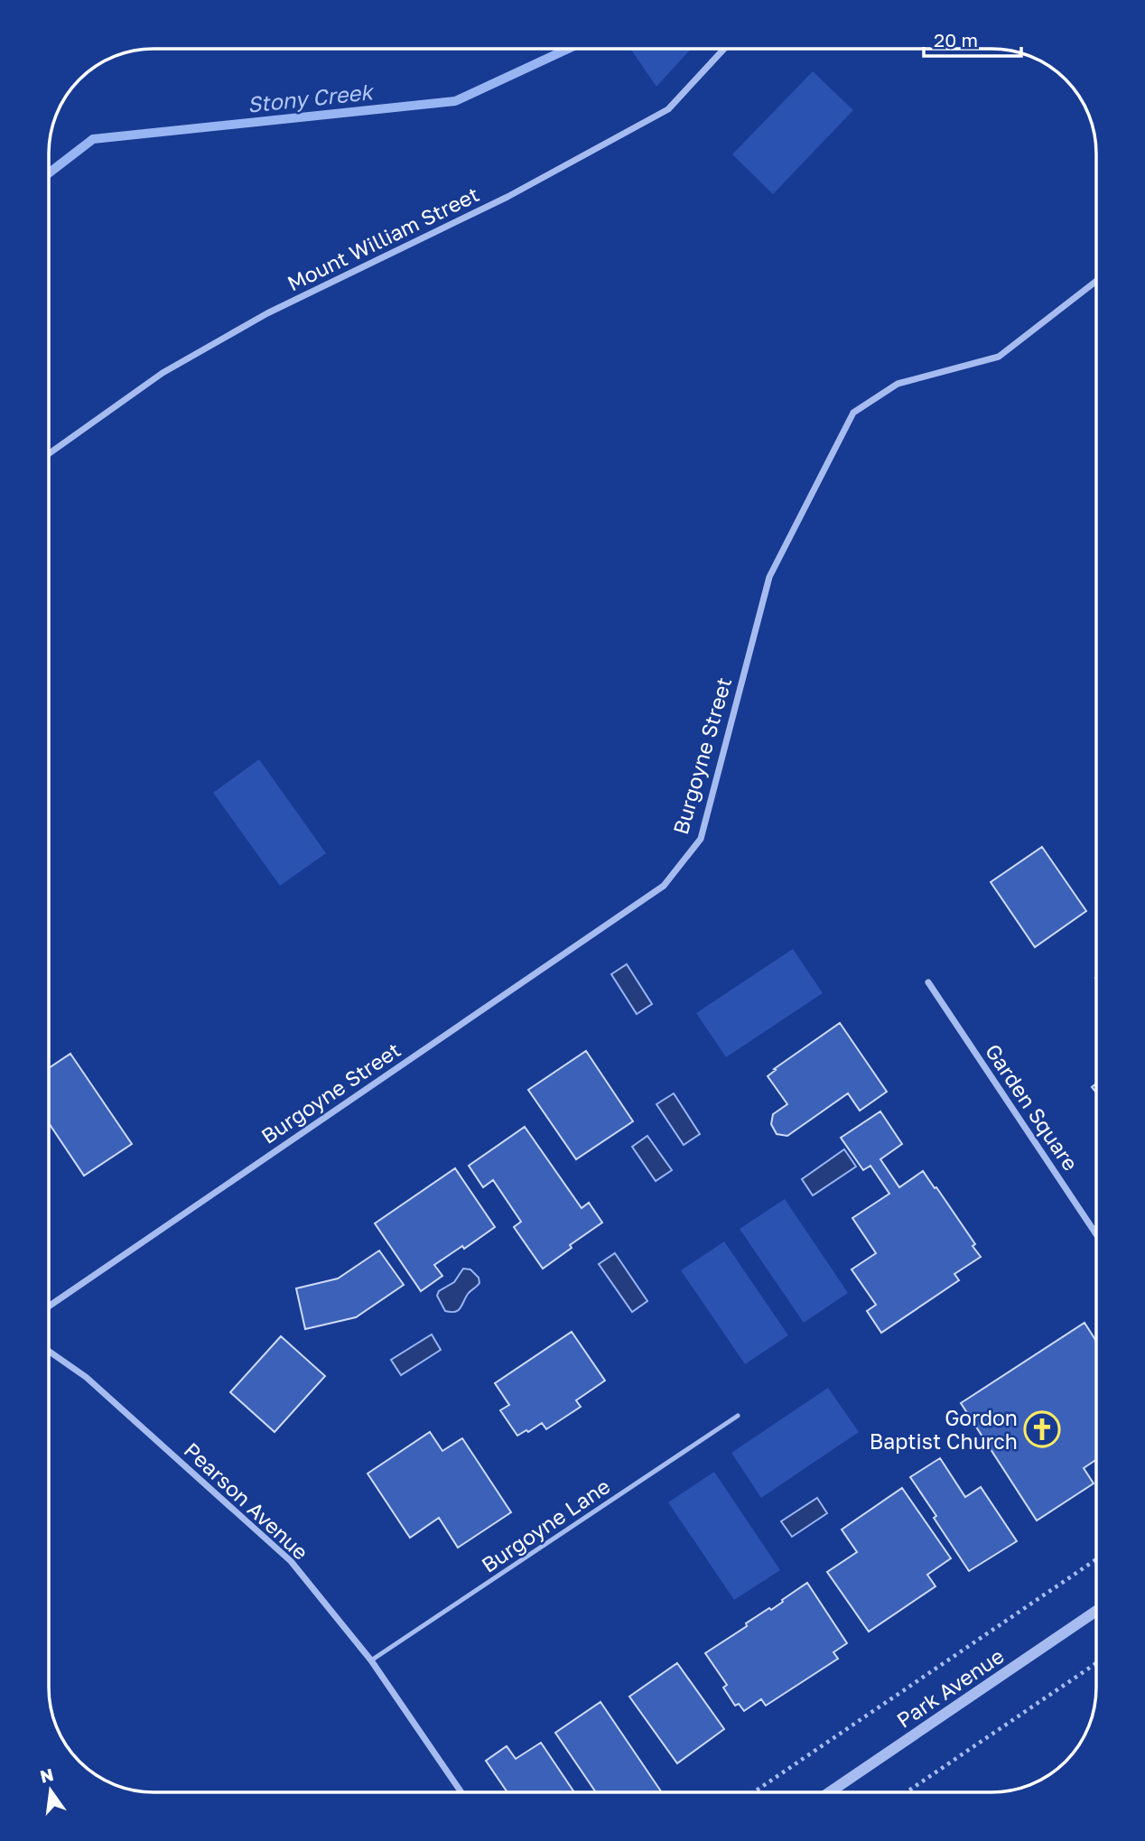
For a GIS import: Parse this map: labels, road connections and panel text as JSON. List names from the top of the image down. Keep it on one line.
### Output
{"streets":{"street":["Mount William Street","Burgoyne Street","Garden Square","Pearson Avenue","Park Avenue"],"lane":["Burgoyne Lane"]},"crossings":[["Pearson Avenue","Burgoyne Lane"]],"water":["Stony Creek"],"places":{"church":["Gordon Baptist Church"]},"scale_bar":"20 m","north":"top"}
